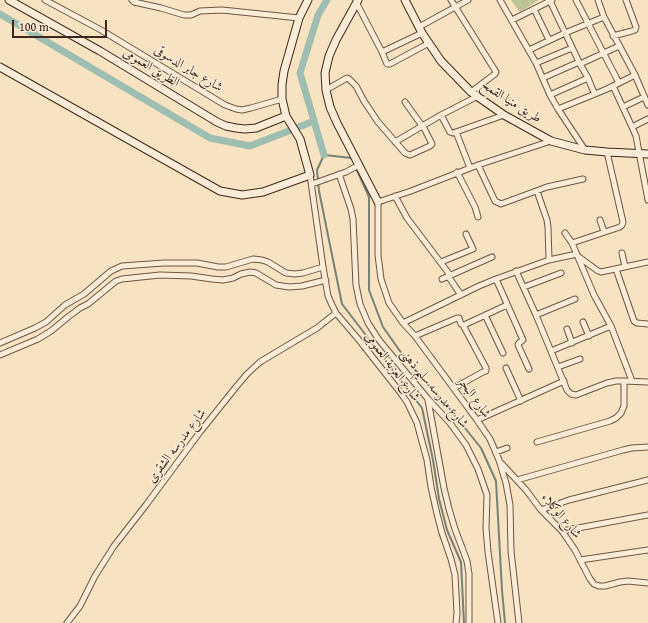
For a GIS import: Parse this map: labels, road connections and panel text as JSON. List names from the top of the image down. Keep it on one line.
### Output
{"streets":{"street":["الطريق العمومى","شارع جابر الدسوقى","طريق منيا القمح","شارع العزبة العمومى","شارع مدرسه سليم ذهنى","شارع البحر","شارع مدرسه الشقرى","شارع الوكلاء"]},"crossings":[["شارع العزبة العمومى","شارع مدرسه الشقرى"],["شارع البحر","شارع الوكلاء"]],"scale_bar":"100 m"}
